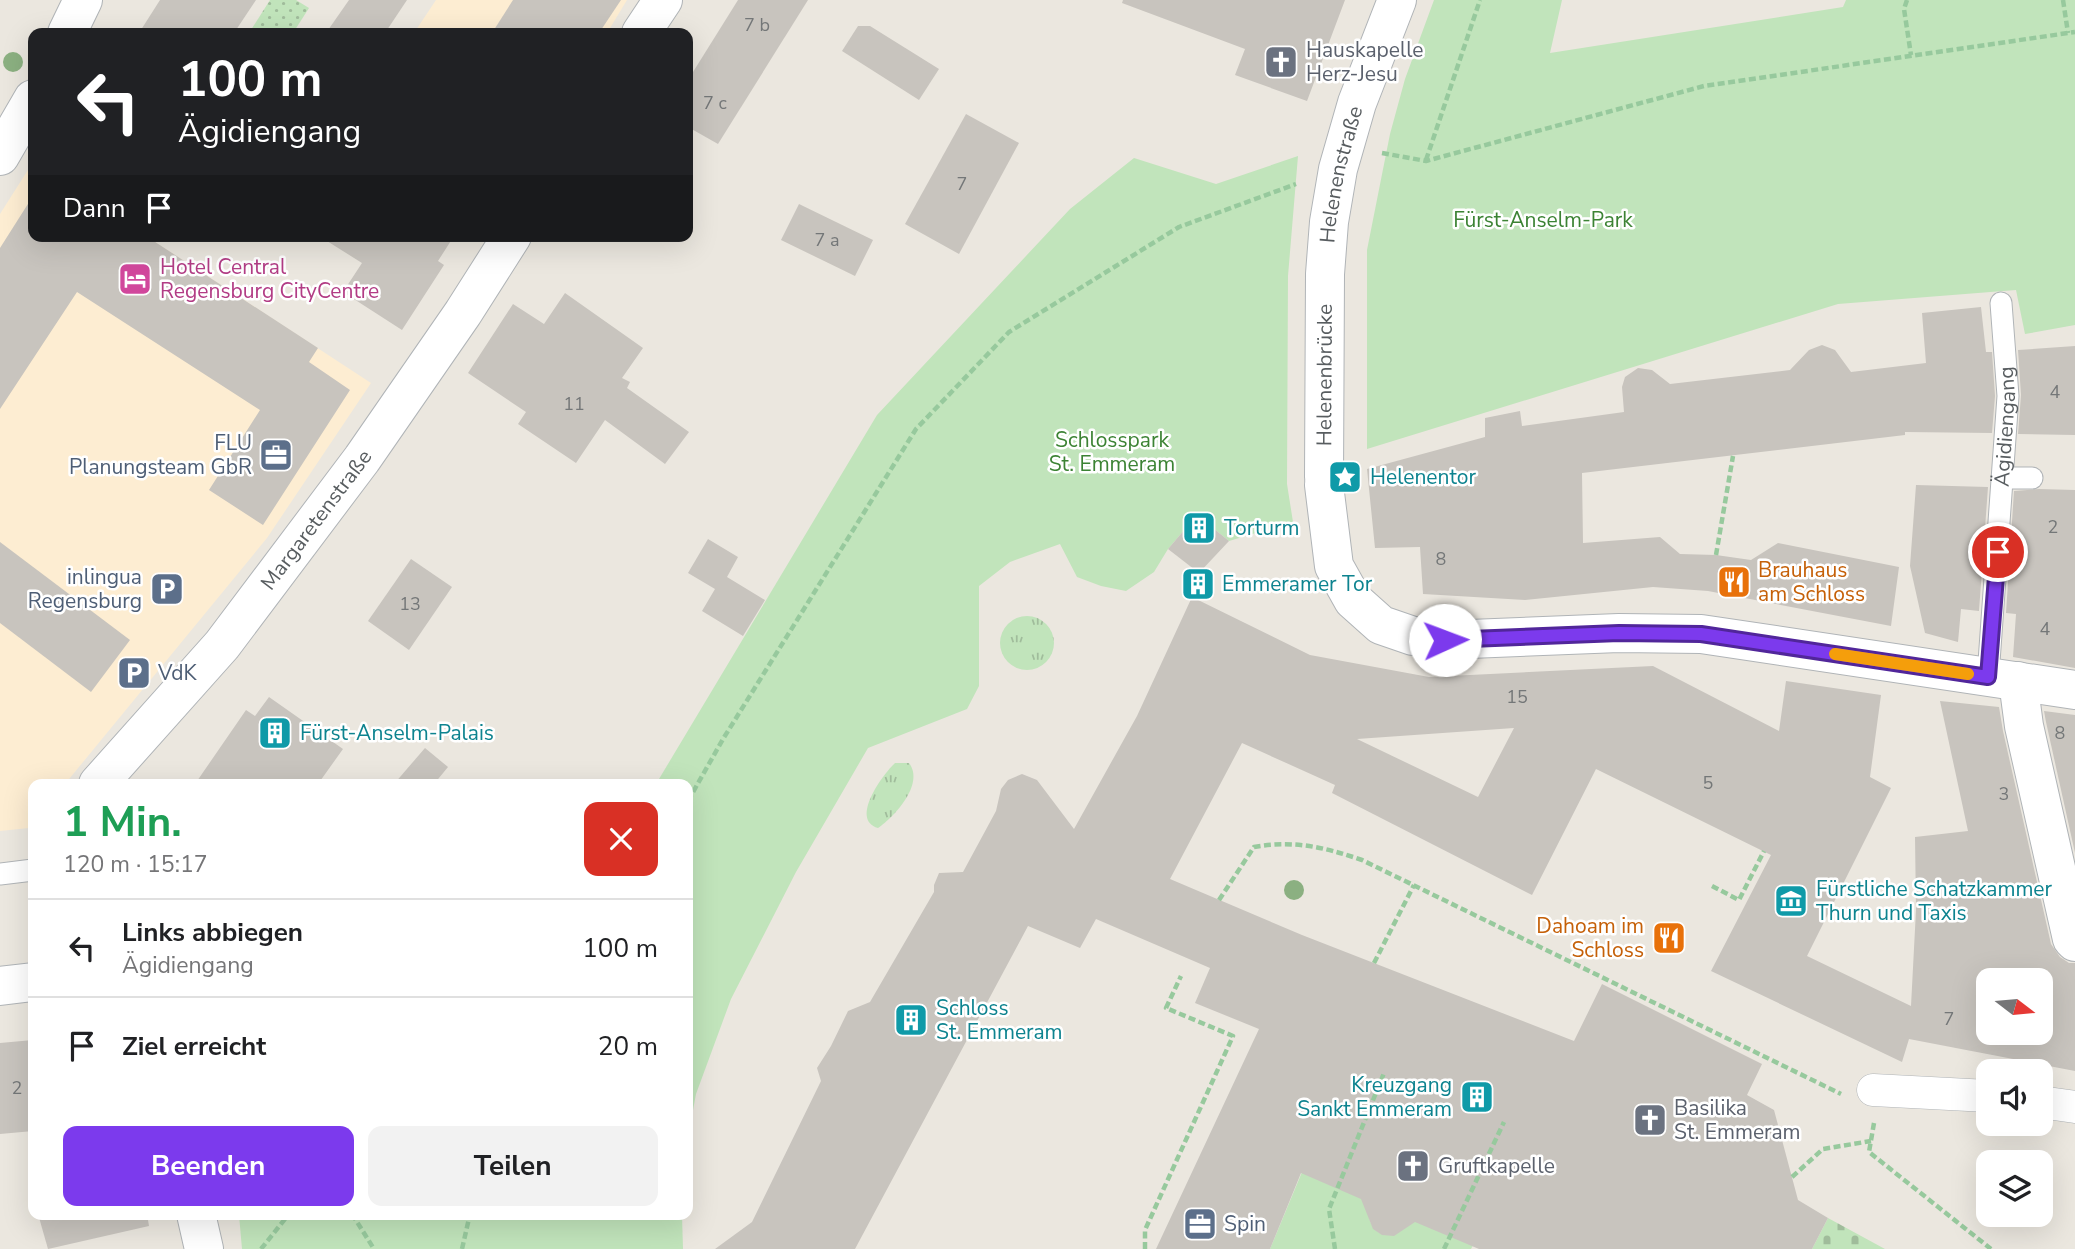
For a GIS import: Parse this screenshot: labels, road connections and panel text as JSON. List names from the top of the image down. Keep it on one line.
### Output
{"streets":{"street":["Helenenstraße","Helenenbrücke","Margaretenstraße"],"lane":["Ägidiengang"]},"crossings":[["Helenenstraße","Helenenbrücke"],["Helenenbrücke","Ägidiengang"]],"parks":["Fürst-Anselm-Park","Schlosspark St. Emmeram"],"places":{"church":["Hauskapelle Herz-Jesu","Basilika St. Emmeram","Gruftkapelle"],"hotel":["Hotel Central Regensburg CityCentre"],"office":["FLU Planungsteam GbR","Spin"],"place":["Helenentor"],"building":["Torturm","Emmeramer Tor","Fürst-Anselm-Palais","Schloss St. Emmeram","Kreuzgang Sankt Emmeram"],"restaurant":["Brauhaus am Schloss","Dahoam im Schloss"],"parking":["inlingua Regensburg","VdK"],"museum":["Fürstliche Schatzkammer Thurn und Taxis"]},"house_numbers":["7 b","7 c","7","7 a","4","11","2","8","13","4","15","8","5","3","7","2"],"north":"right","page":{"turn":["100 m","Ägidiengang"],"then":"Dann","heading":["1 Min.","120 m · 15:17"],"list":[{"name":"Links abbiegen","note":"Ägidiengang","value":"100 m"},{"name":"Ziel erreicht","value":"20 m"}],"buttons":["Beenden","Teilen"]}}
